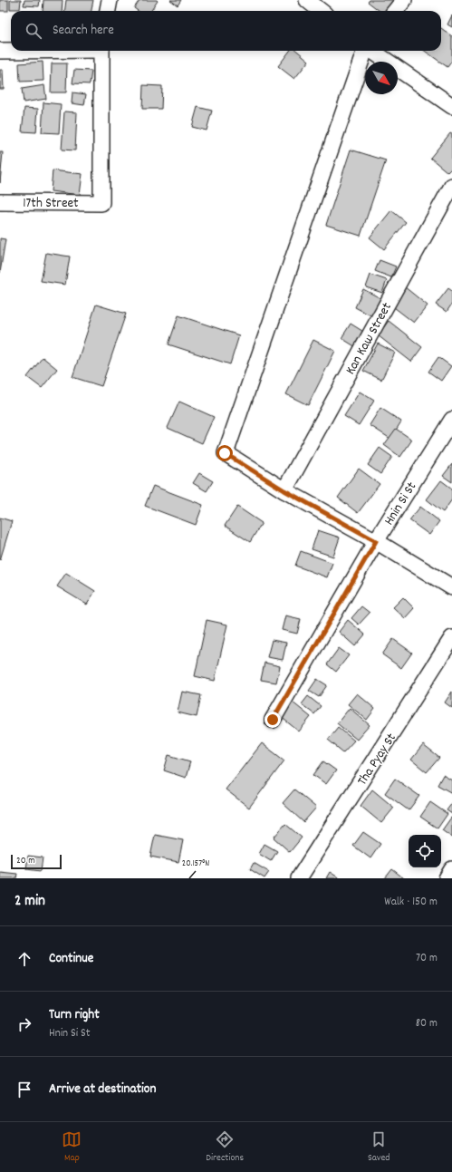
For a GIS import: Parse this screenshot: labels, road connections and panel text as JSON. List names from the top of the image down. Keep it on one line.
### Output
{"streets":{"street":["17th Street","Kan Kaw Street","Hnin Si St","Tha Pyay St"]},"scale_bar":"20 m","north":"bottom right","page":{"search":"Search here","scale":"20 m","heading":["2 min","Walk · 150 m"],"list":[["Continue","70 m"],["Turn right","Hnin Si St","80 m"],"Arrive at destination"],"nav":["Map","Directions","Saved"]},"coordinates":["20.157°N"]}
